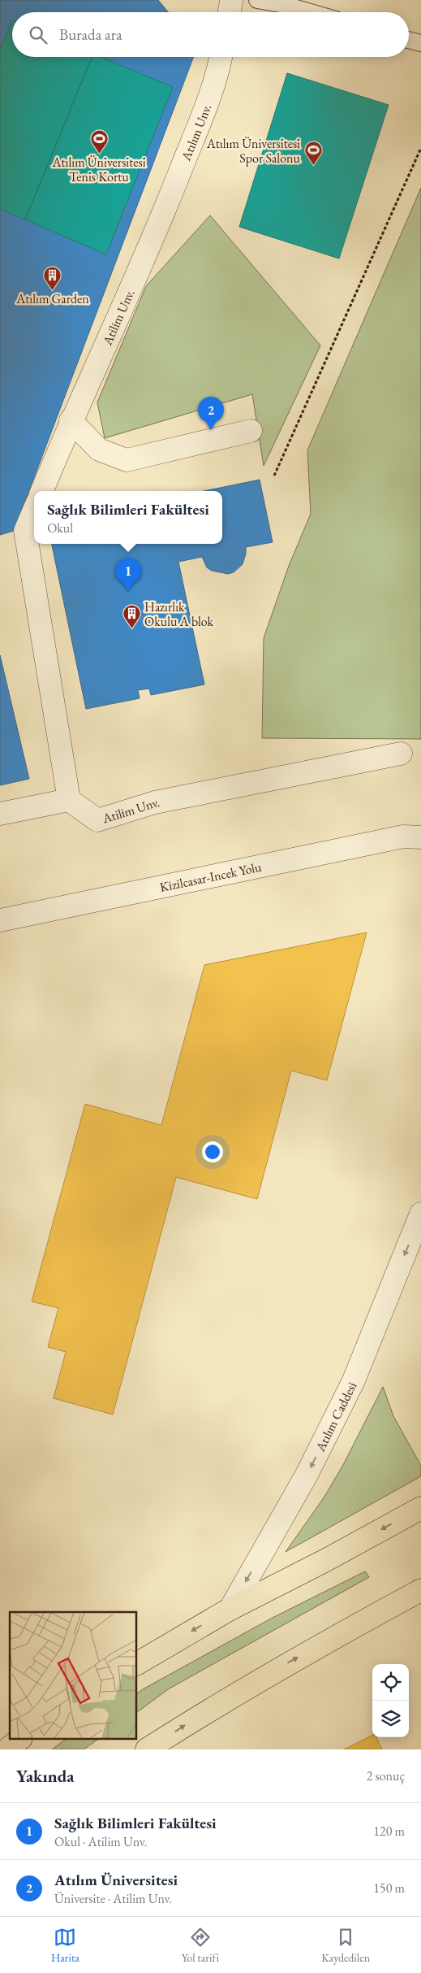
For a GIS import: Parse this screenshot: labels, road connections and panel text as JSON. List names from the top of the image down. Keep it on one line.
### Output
{"streets":{"street":["Atılım Unv.","Atilim Unv.","Kizilcasar-Incek Yolu","Atılım Caddesi"]},"crossings":[["Atılım Unv.","Atilim Unv."]],"one_way":["Atılım Caddesi"],"places":{"sports":["Atılım Üniversitesi Tenis Kortu","Atılım Üniversitesi Spor Salonu"],"building":["Atılım Garden","Hazırlık Okulu A blok"]},"page":{"search":"Burada ara","pins":["2","1"],"popup":["Sağlık Bilimleri Fakültesi","Okul"],"heading":["Yakında","2 sonuç"],"list":[{"mark":"1","name":"Sağlık Bilimleri Fakültesi","note":"Okul · Atilim Unv.","value":"120 m"},{"mark":"2","name":"Atılım Üniversitesi","note":"Üniversite · Atilim Unv.","value":"150 m"}],"nav":["Harita","Yol tarifi","Kaydedilen"]}}
